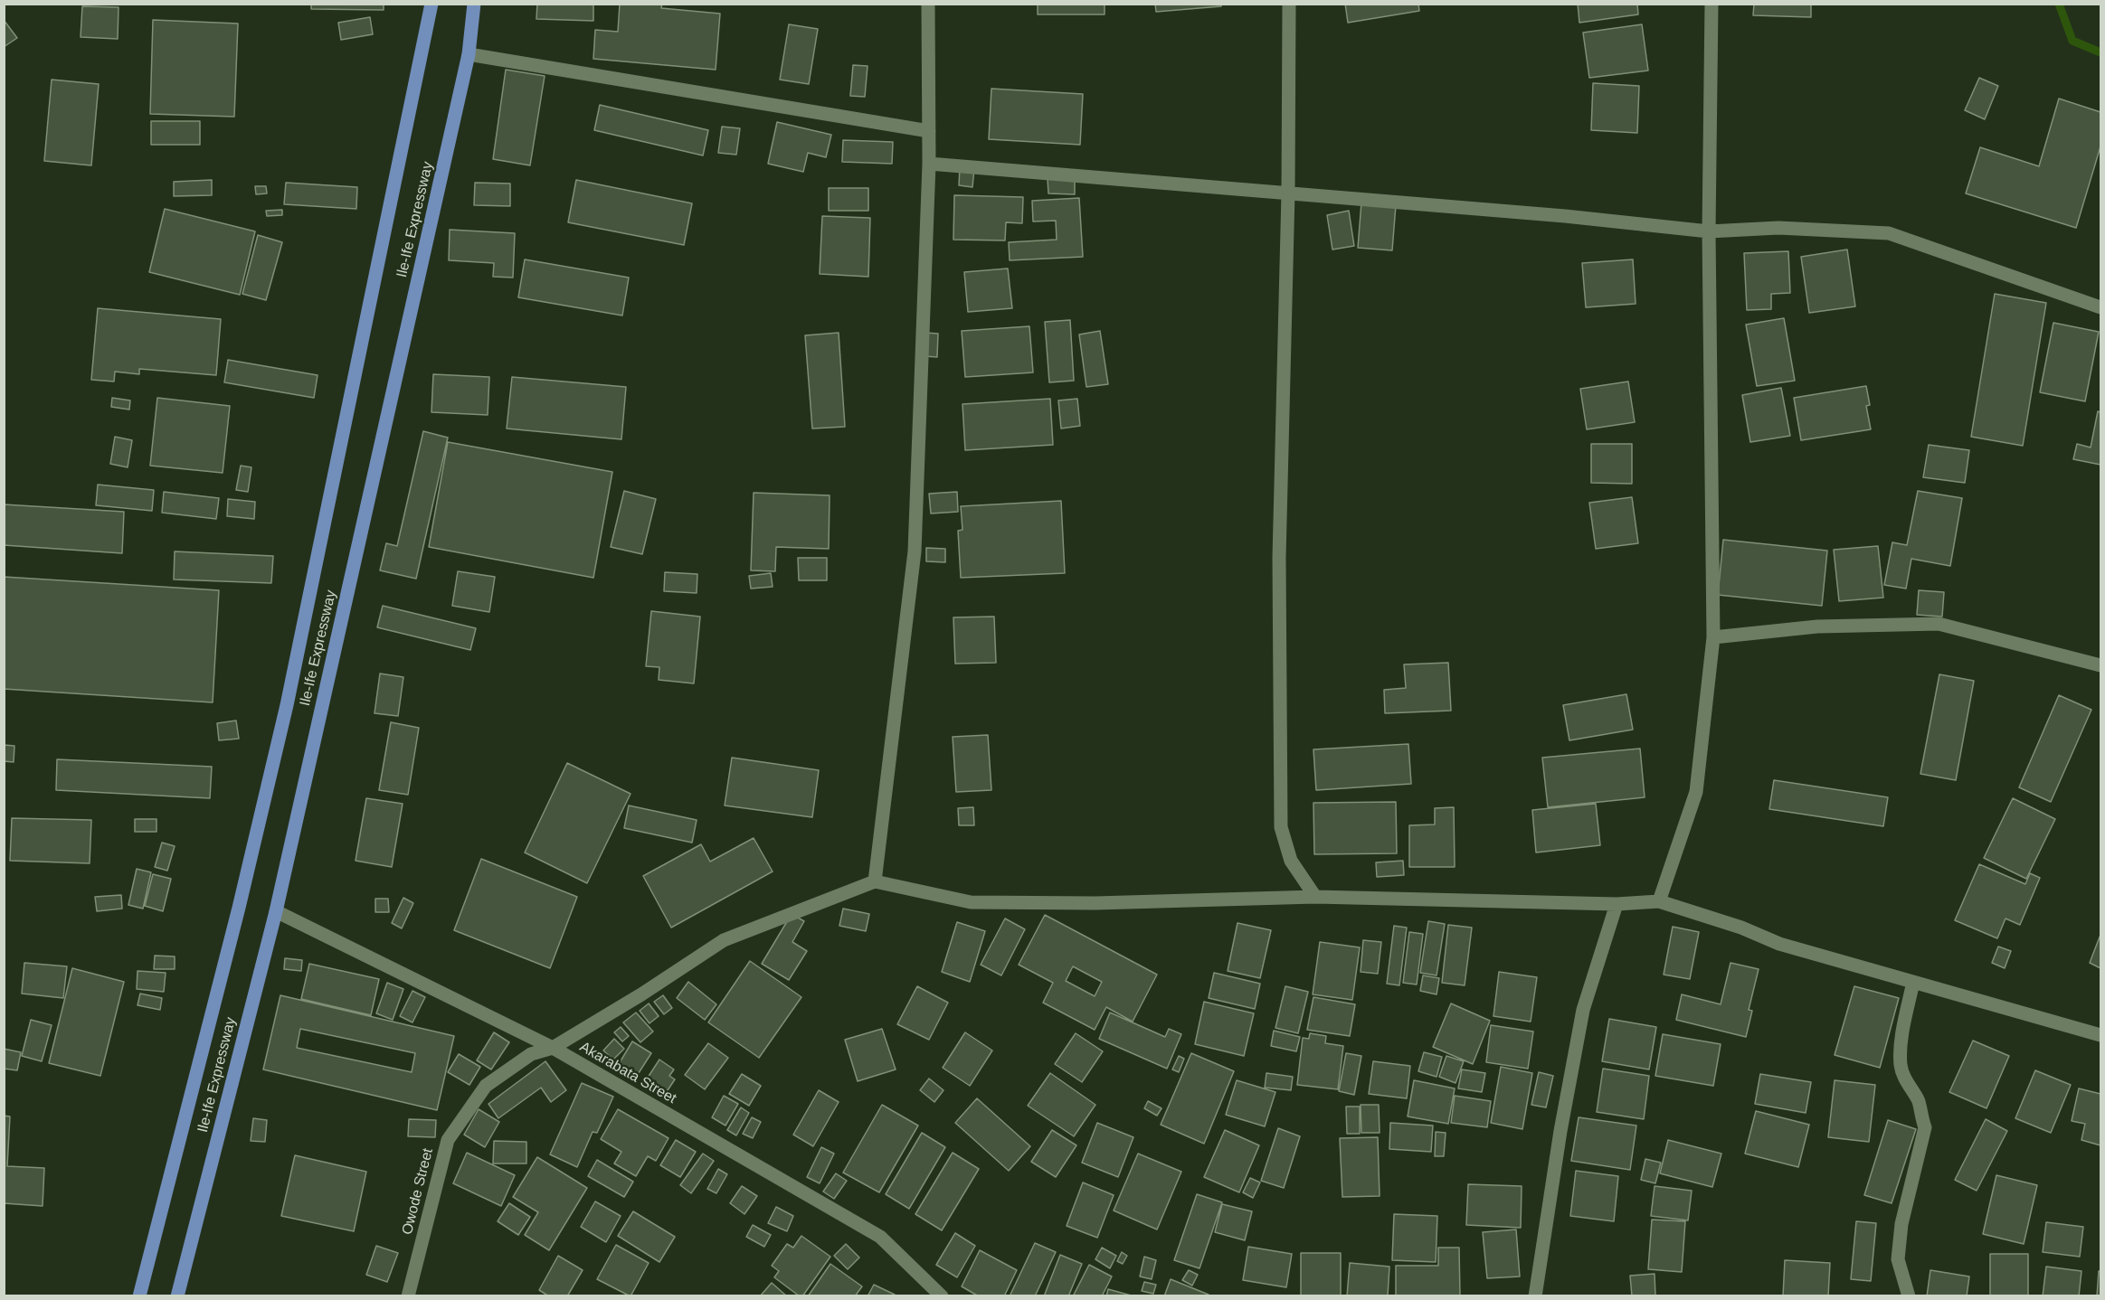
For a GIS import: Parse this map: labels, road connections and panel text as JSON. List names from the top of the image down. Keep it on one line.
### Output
{"streets":{"main road":["Ile-Ife Expressway"],"street":["Akarabata Street","Owode Street"]},"crossings":[["Ile-Ife Expressway","Akarabata Street"],["Akarabata Street","Owode Street"]]}
